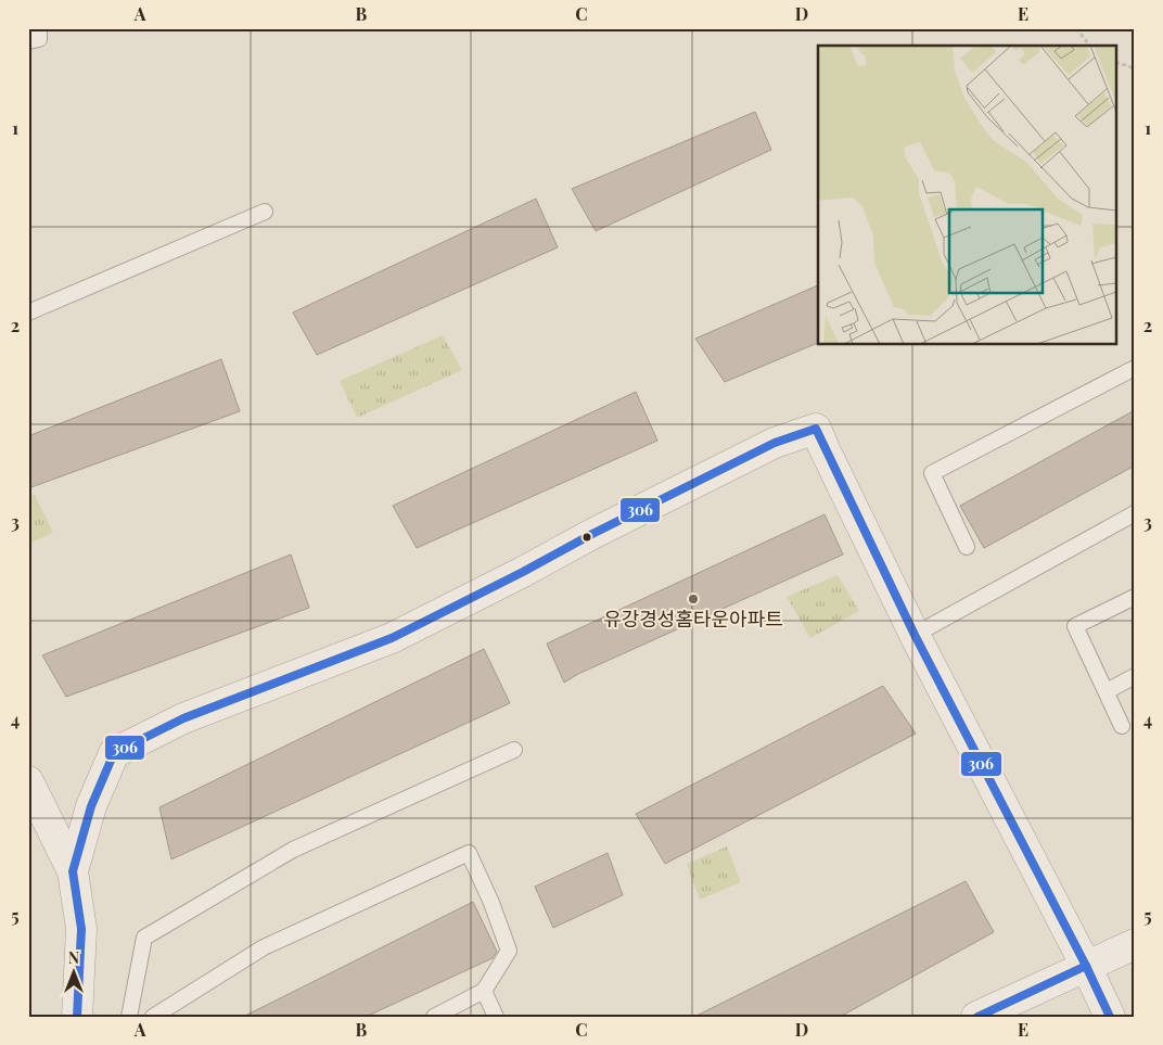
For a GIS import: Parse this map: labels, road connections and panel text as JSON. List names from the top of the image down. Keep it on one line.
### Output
{"places":["유강경성홈타운아파트"],"lines":["transit line 306"],"north":"top","grid":{"columns":["A","B","C","D","E"],"rows":["1","2","3","4","5"]}}
